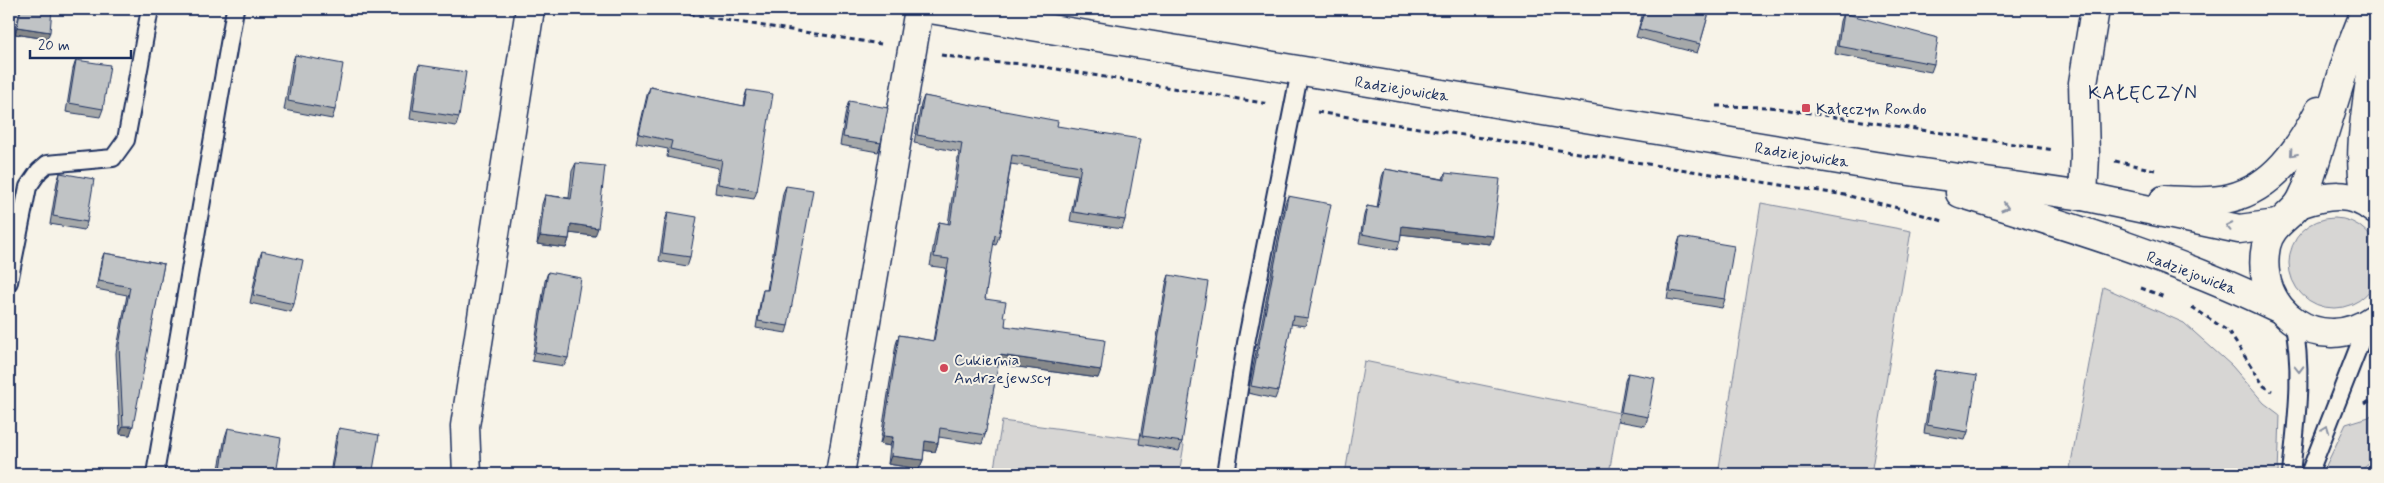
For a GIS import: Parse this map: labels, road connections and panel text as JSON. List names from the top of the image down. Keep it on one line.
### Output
{"streets":{"main road":["Radziejowicka"]},"districts":["KAŁĘCZYN"],"places":{"transit":["Kałęczyn Rondo"],"other":["Cukiernia Andrzejewscy"]},"scale_bar":"20 m"}
